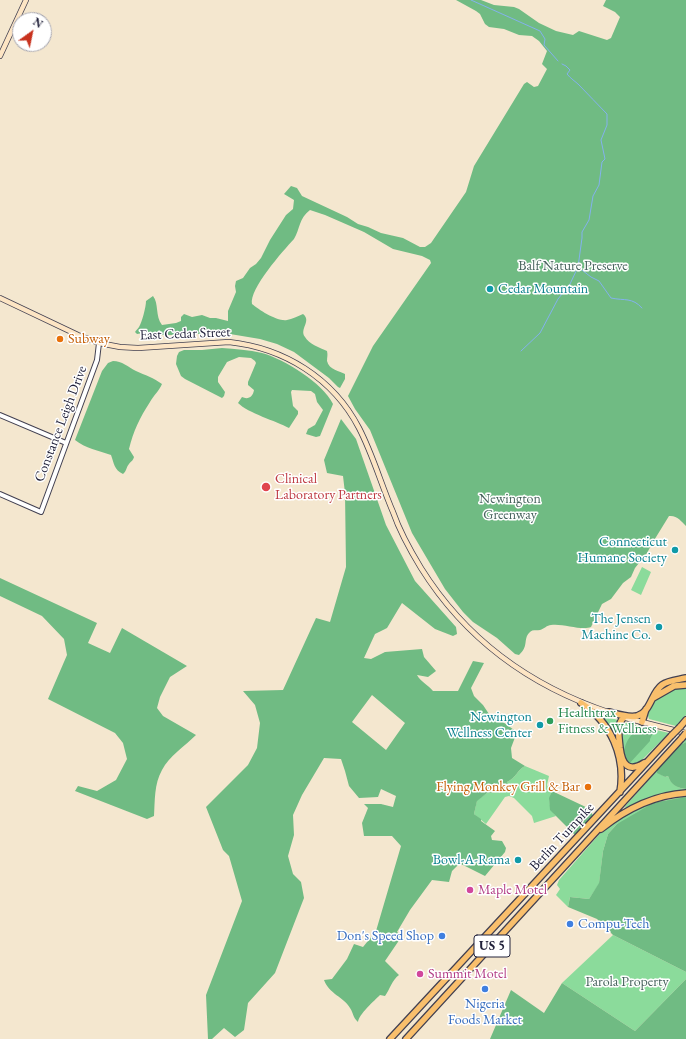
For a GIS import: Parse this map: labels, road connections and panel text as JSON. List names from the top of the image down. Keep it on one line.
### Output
{"streets":{"highway":["Berlin Turnpike","US 5"],"main road":["East Cedar Street"],"street":["Constance Leigh Drive"]},"crossings":[["East Cedar Street","Constance Leigh Drive"],["East Cedar Street","Berlin Turnpike"]],"parks":["Balf Nature Preserve","Newington Greenway","Parola Property"],"places":["Cedar Mountain","Subway","Clinical Laboratory Partners","Connecticut Humane Society","The Jensen Machine Co.","Healthtrax Fitness & Wellness","Newington Wellness Center","Flying Monkey Grill & Bar","Bowl-A-Rama","Maple Motel","Compu-Tech","Don's Speed Shop","Summit Motel","Nigeria Foods Market"],"north":"top right"}
